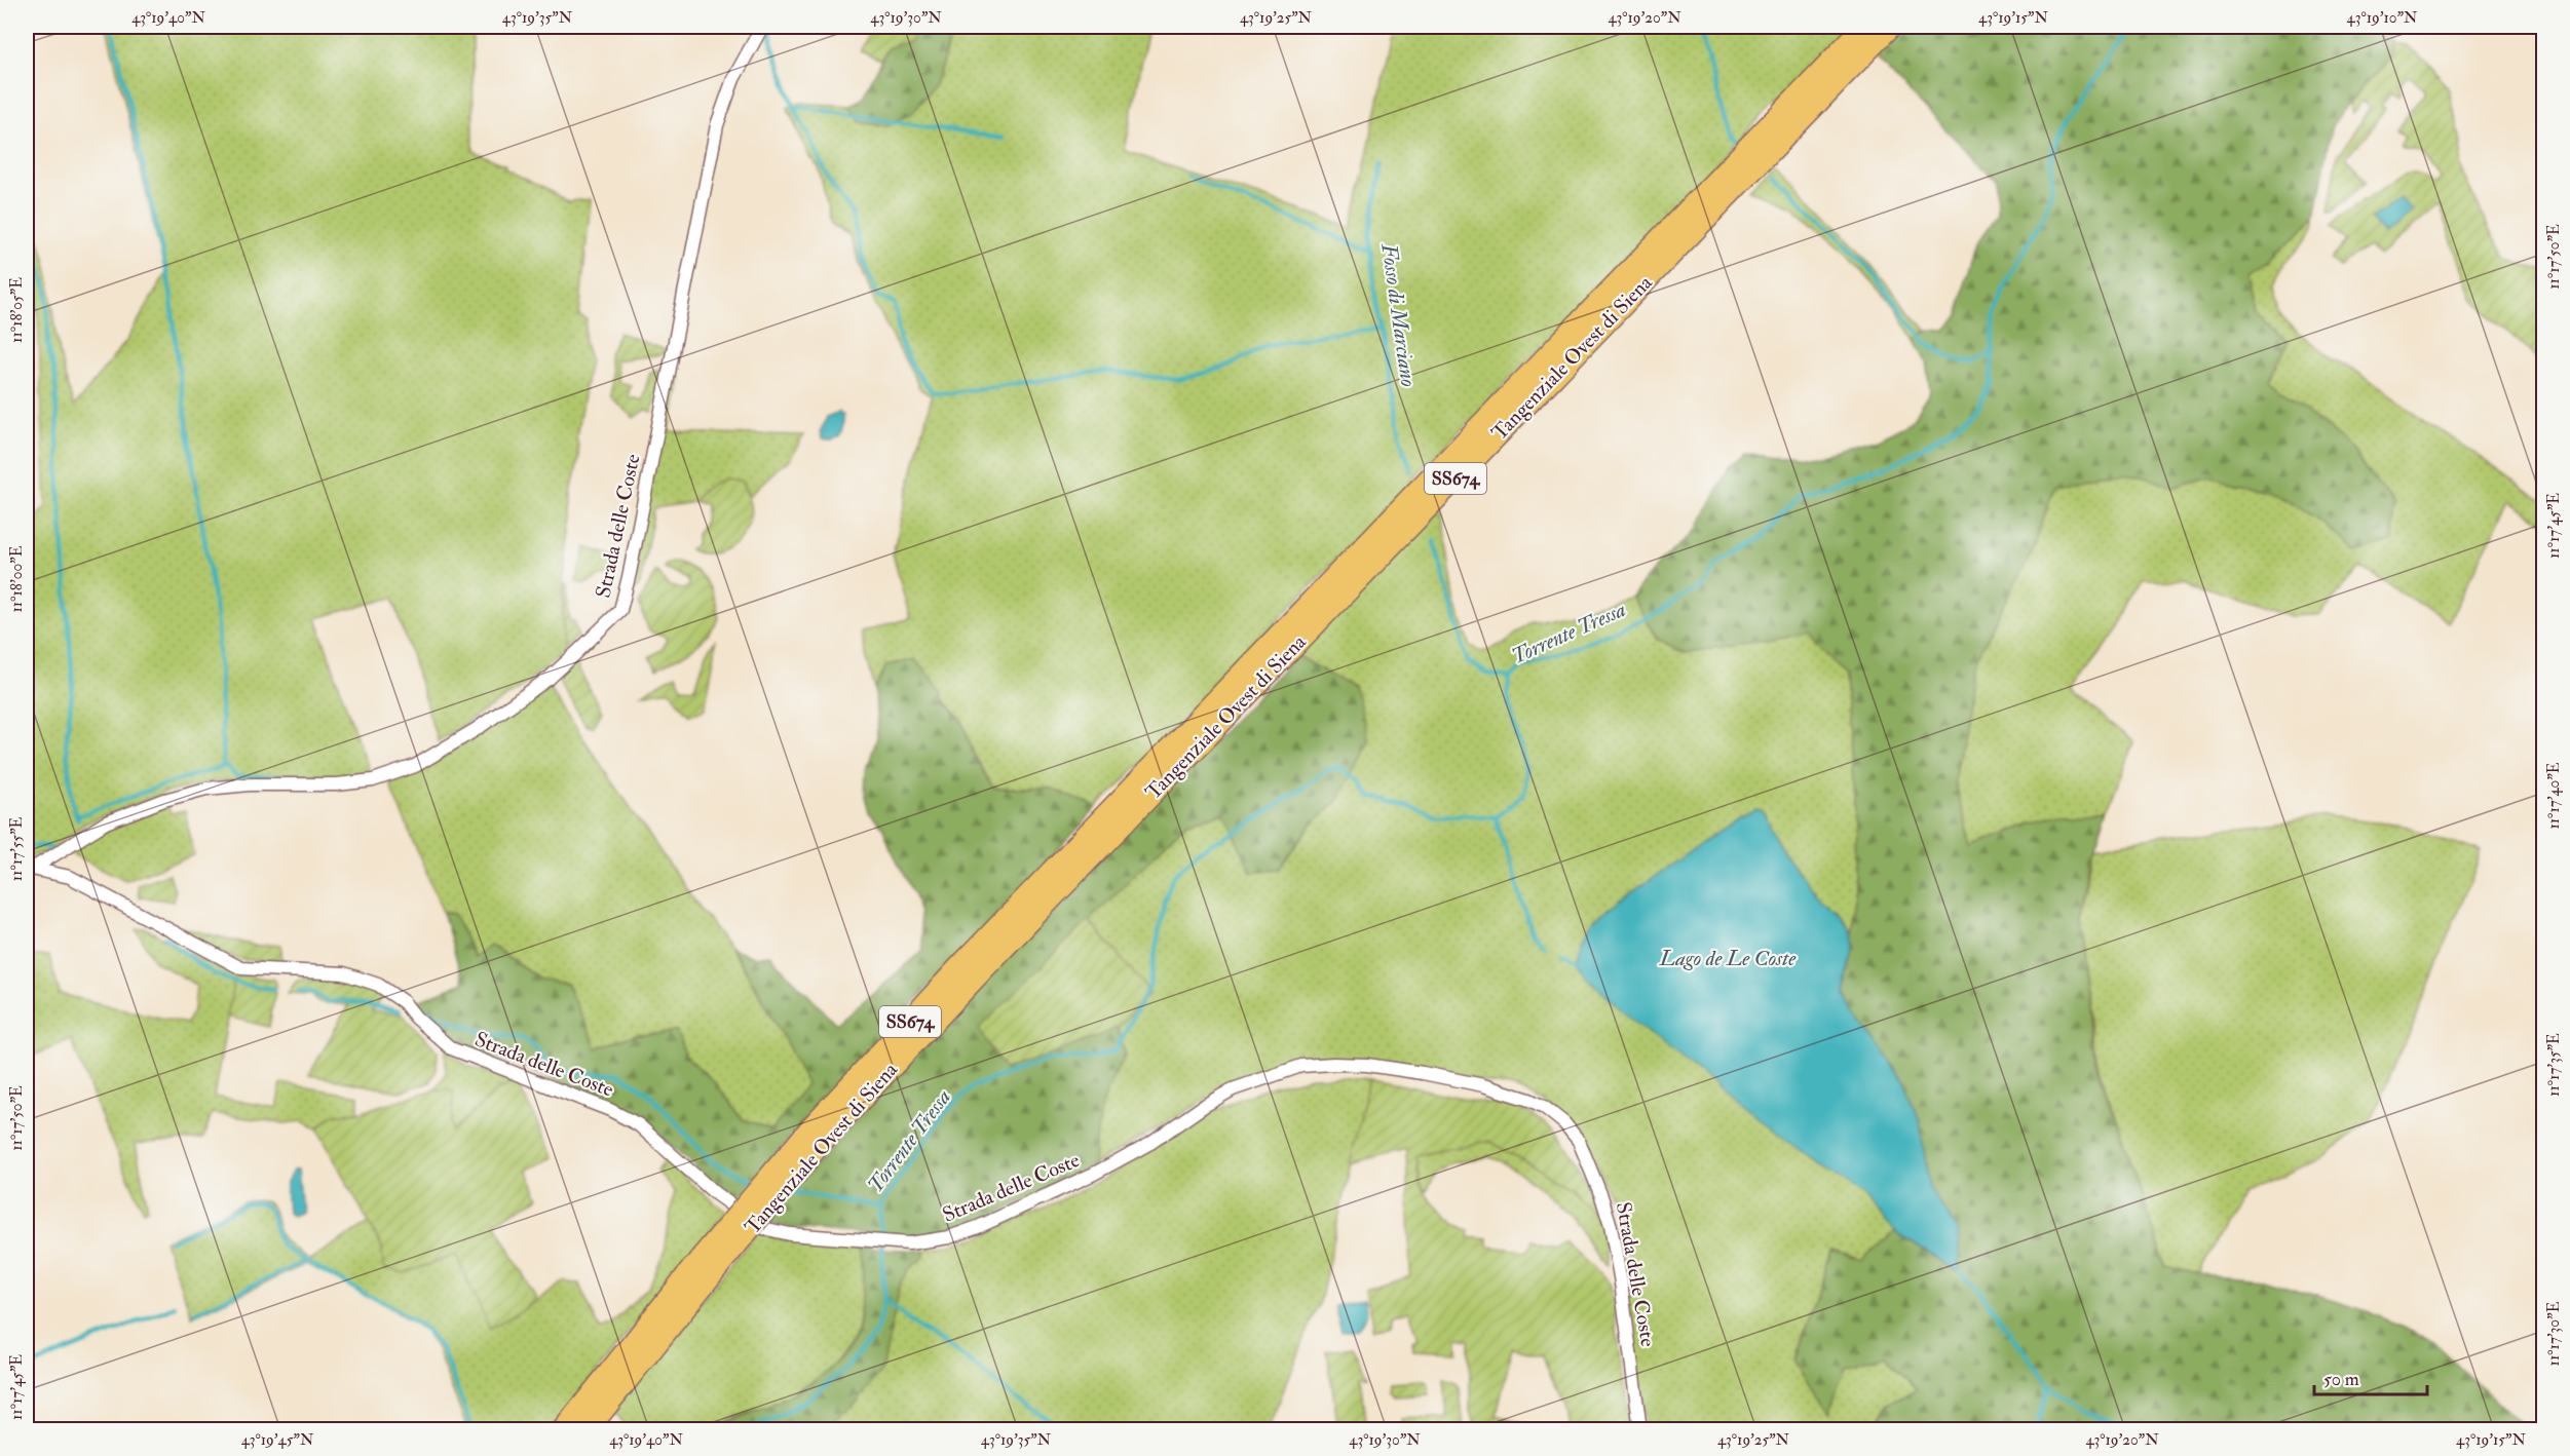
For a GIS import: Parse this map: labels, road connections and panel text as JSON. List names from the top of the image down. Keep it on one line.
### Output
{"streets":{"highway":["Tangenziale Ovest di Siena","SS674"],"street":["Strada delle Coste"]},"water":["Fosso di Marciano","Torrente Tressa","Lago de Le Coste"],"scale_bar":"50 m","coordinates":["43°19'40\"N","43°19'35\"N","43°19'30\"N","43°19'25\"N","43°19'20\"N","43°19'15\"N","43°19'10\"N","11°17'50\"E","11°18'05\"E","11°17'45\"E","11°18'00\"E","11°17'40\"E","11°17'55\"E","11°17'35\"E","11°17'30\"E","43°19'45\"N"]}
